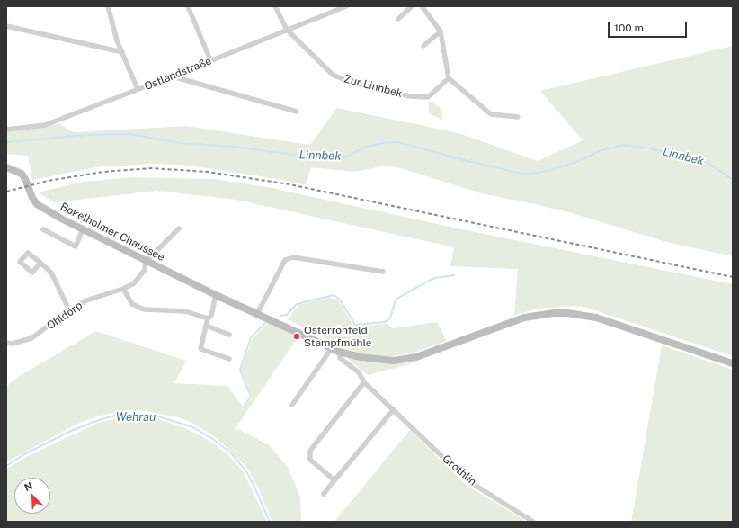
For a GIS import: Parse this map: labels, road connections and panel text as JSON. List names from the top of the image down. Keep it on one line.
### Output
{"streets":{"main road":["Bokelholmer Chaussee"],"street":["Ostlandstraße","Zur Linnbek","Ohldörp","Grothlin"]},"crossings":[["Ostlandstraße","Zur Linnbek"],["Bokelholmer Chaussee","Ohldörp"],["Bokelholmer Chaussee","Grothlin"]],"water":["Linnbek","Wehrau"],"places":["Osterrönfeld Stampfmühle"],"scale_bar":"100 m","north":"top left"}
